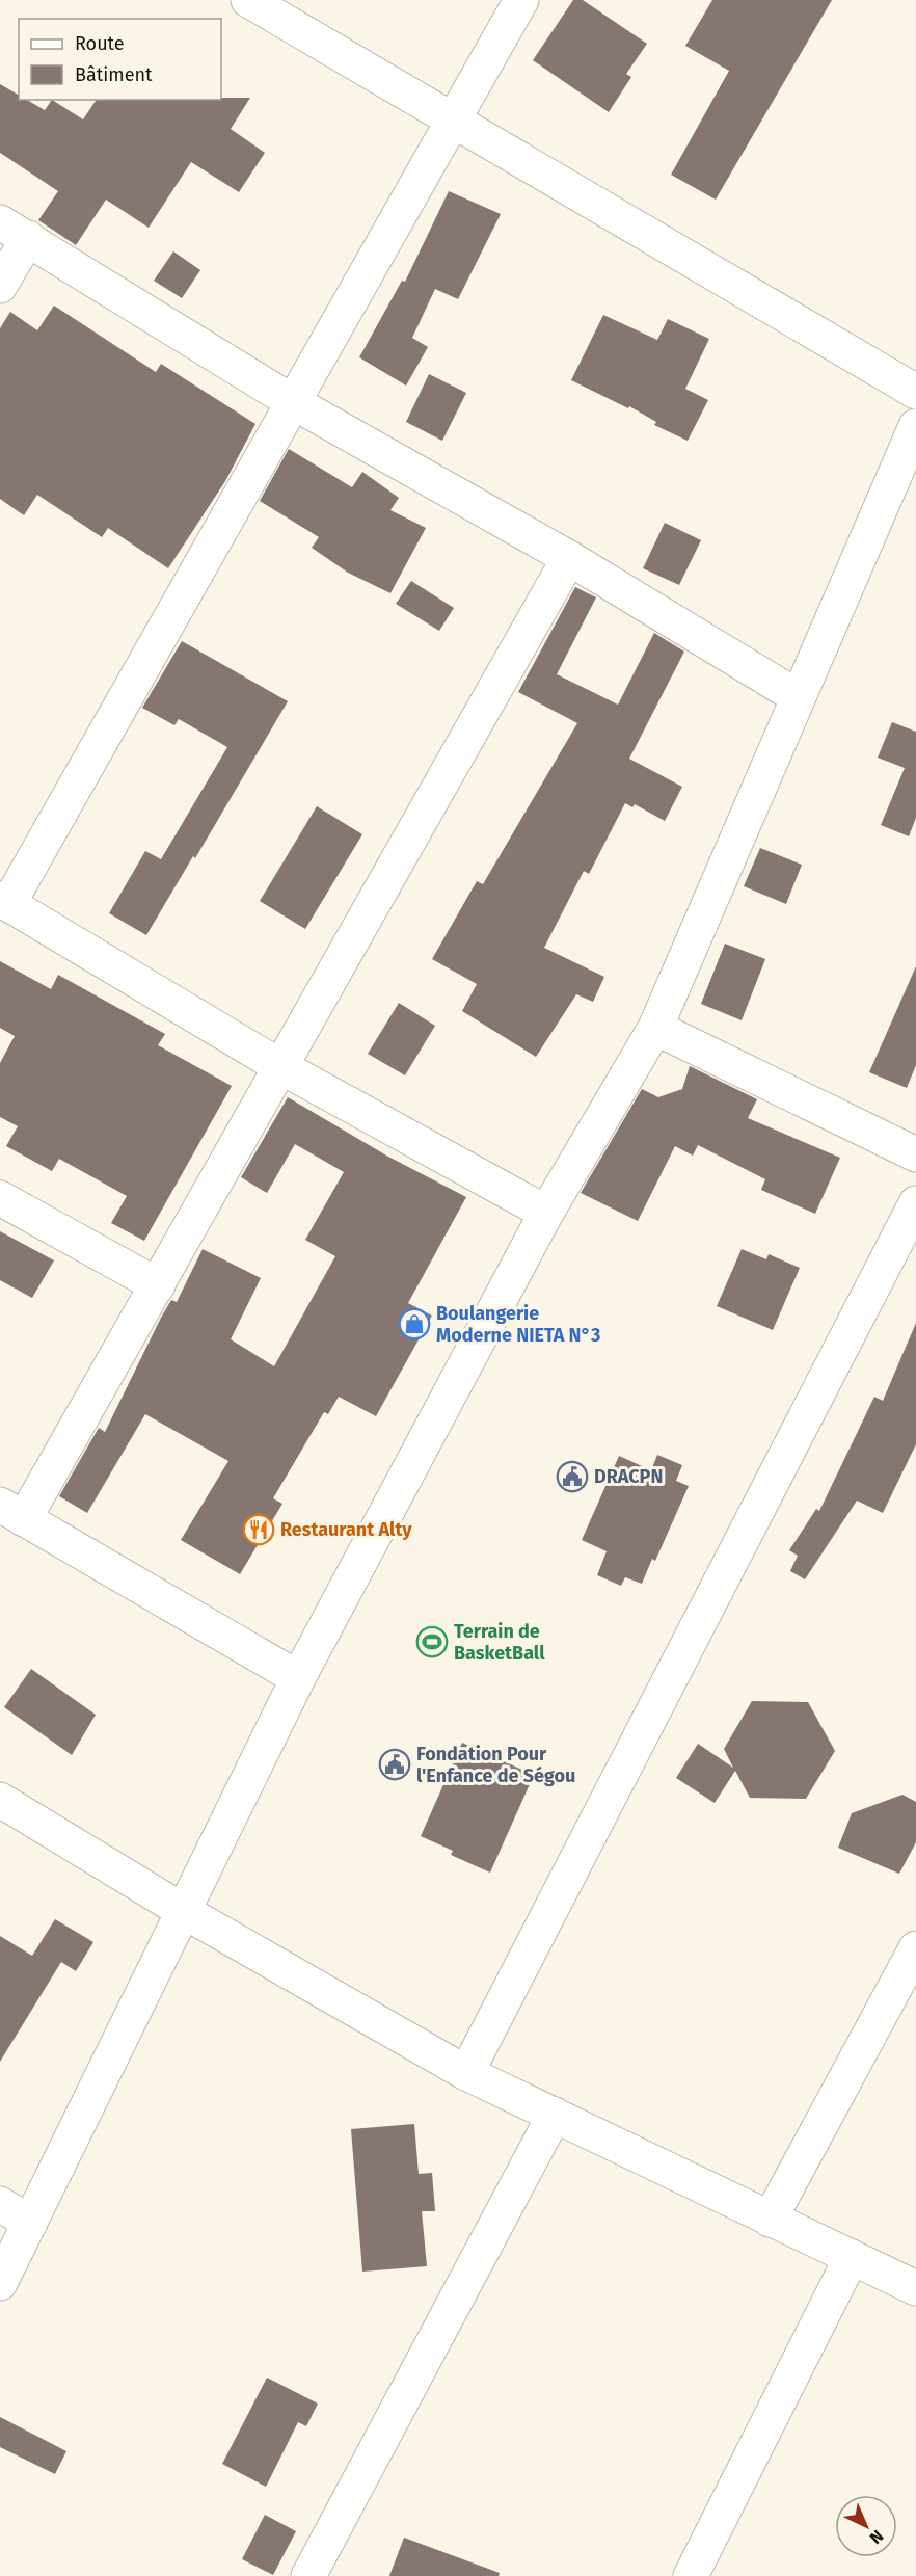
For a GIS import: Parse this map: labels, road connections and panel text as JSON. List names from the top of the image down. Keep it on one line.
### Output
{"places":{"shop":["Boulangerie Moderne NIETA N°3"],"public building":["DRACPN","Fondation Pour l'Enfance de Ségou"],"restaurant":["Restaurant Alty"],"sports":["Terrain de BasketBall"]},"legend":["Route","Bâtiment"],"north":"bottom right"}
